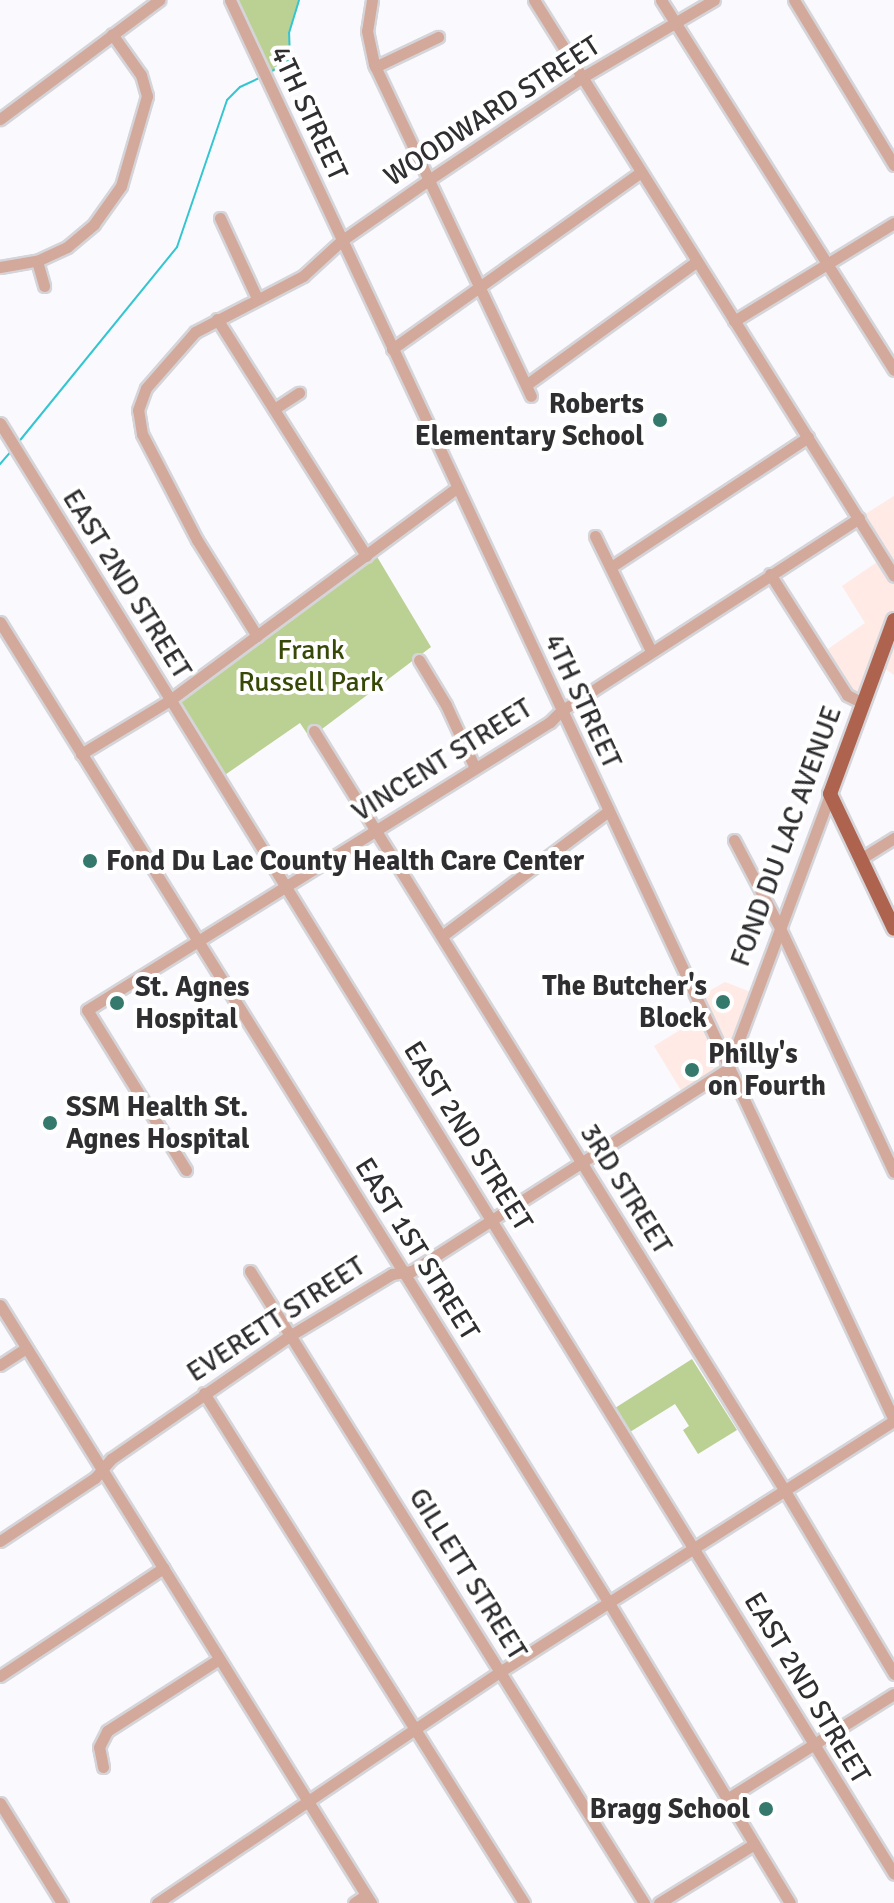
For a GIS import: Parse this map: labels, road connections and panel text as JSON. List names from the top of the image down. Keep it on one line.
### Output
{"streets":{"main road":["FOND DU LAC AVENUE"],"street":["WOODWARD STREET","4TH STREET","EAST 2ND STREET","VINCENT STREET","3RD STREET","EAST 1ST STREET","EVERETT STREET","GILLETT STREET"]},"crossings":[["WOODWARD STREET","4TH STREET"],["4TH STREET","VINCENT STREET"],["4TH STREET","FOND DU LAC AVENUE"],["4TH STREET","EVERETT STREET"],["EAST 2ND STREET","VINCENT STREET"],["EAST 2ND STREET","EVERETT STREET"],["VINCENT STREET","3RD STREET"],["VINCENT STREET","EAST 1ST STREET"],["FOND DU LAC AVENUE","EVERETT STREET"],["3RD STREET","EVERETT STREET"],["EAST 1ST STREET","EVERETT STREET"],["EVERETT STREET","GILLETT STREET"]],"parks":["Frank Russell Park"],"places":["Roberts Elementary School","Fond Du Lac County Health Care Center","The Butcher's Block","St. Agnes Hospital","Philly's on Fourth","SSM Health St. Agnes Hospital","Bragg School"]}
